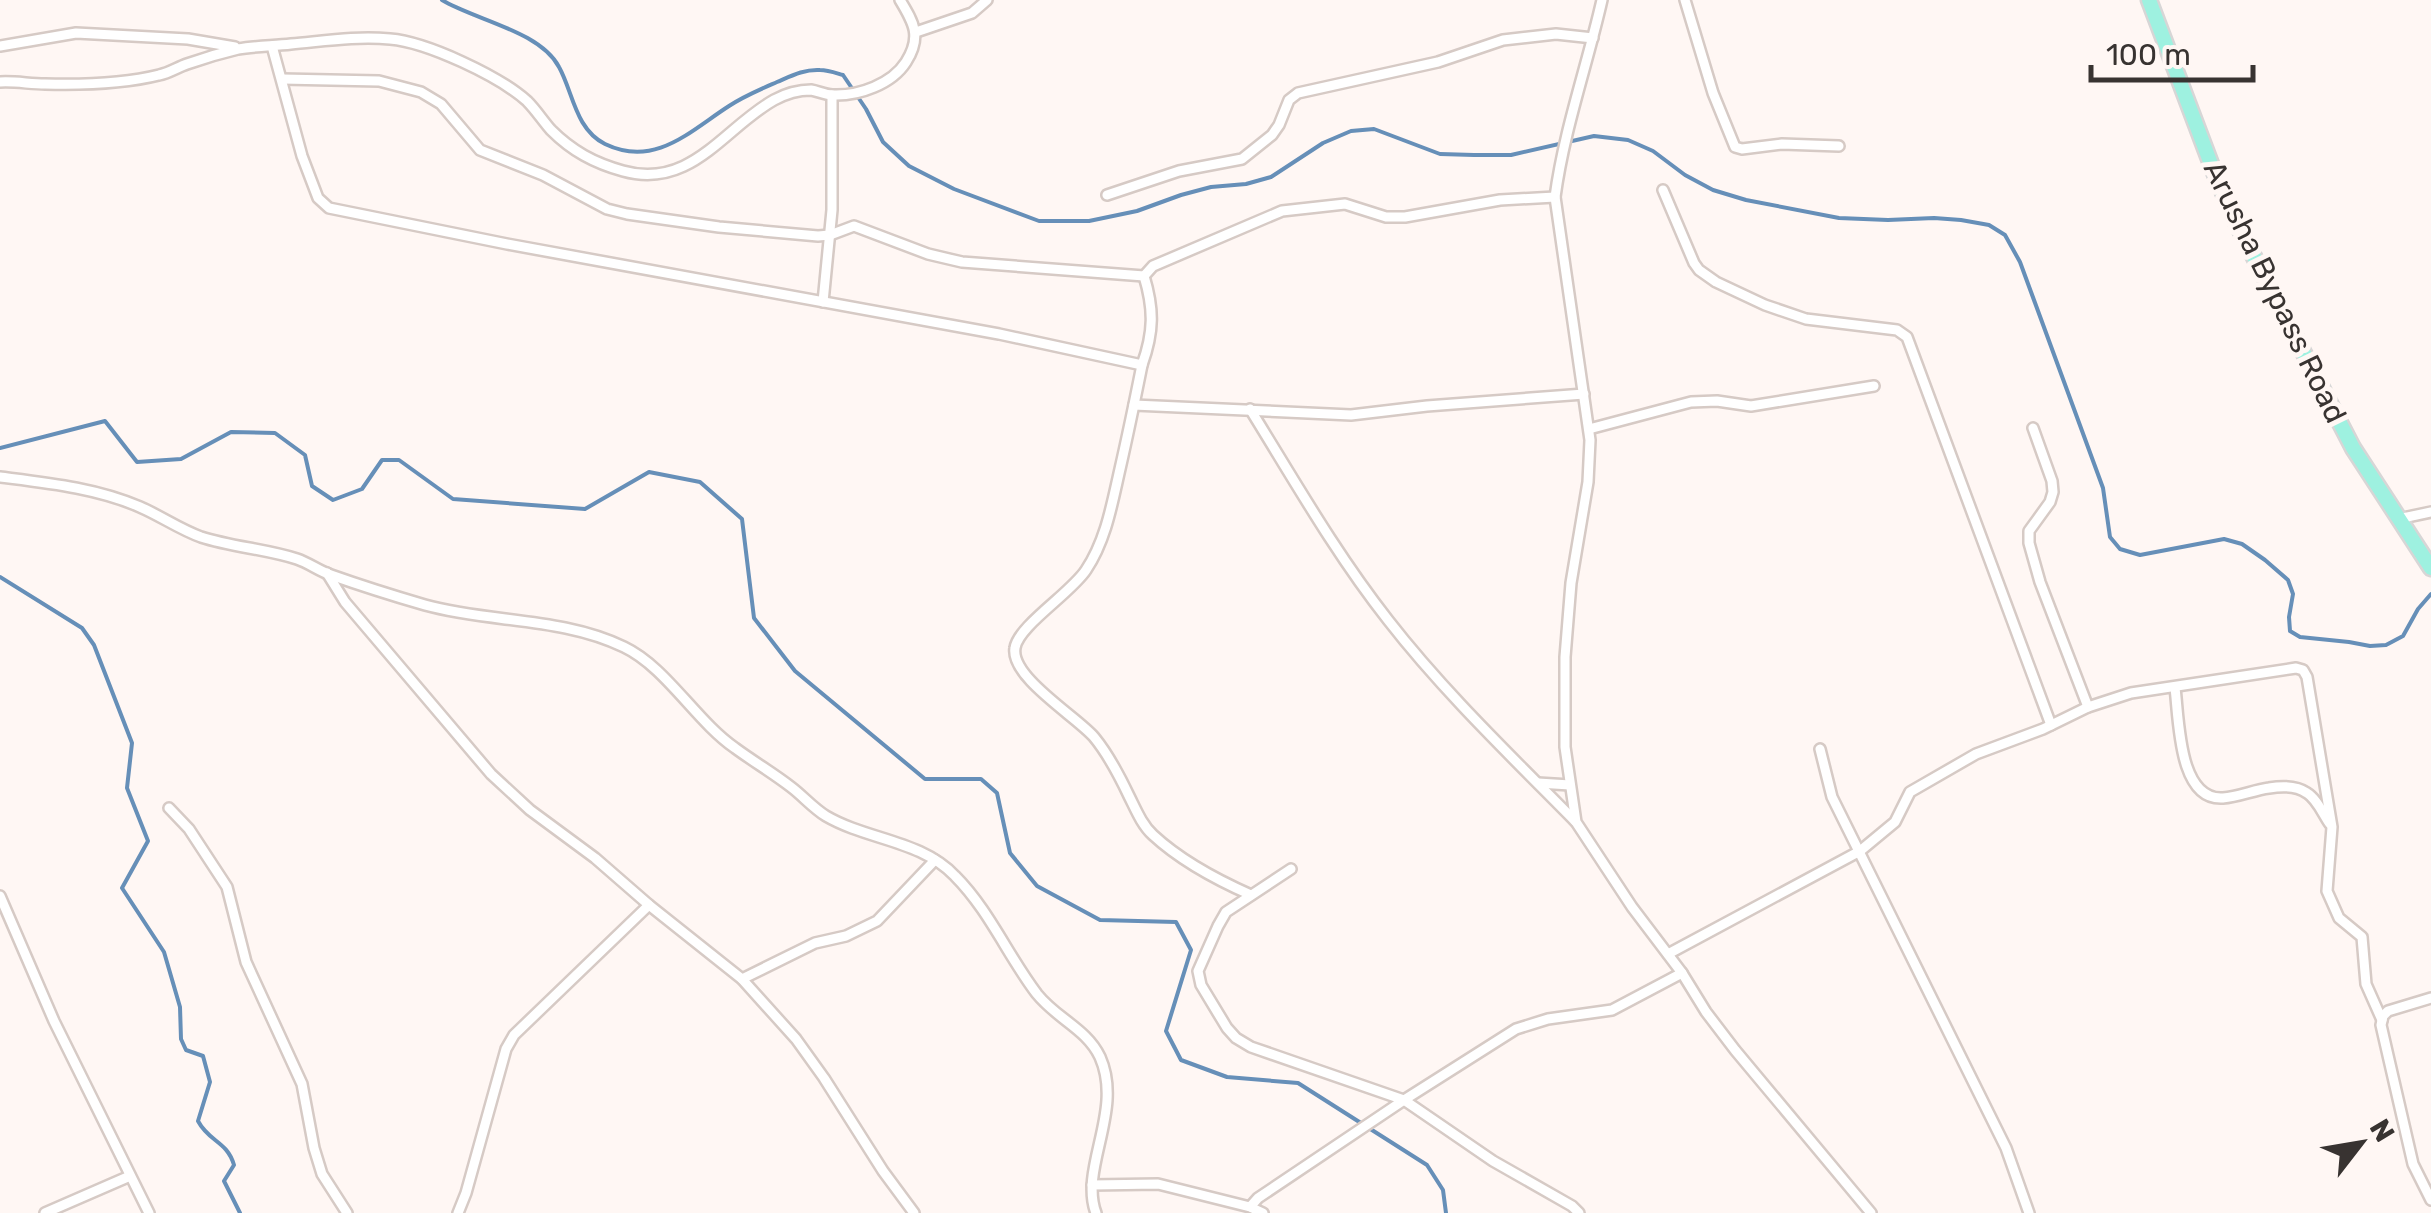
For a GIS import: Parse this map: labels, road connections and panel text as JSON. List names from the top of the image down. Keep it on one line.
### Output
{"streets":{"main road":["Arusha Bypass Road"]},"scale_bar":"100 m","north":"top right"}
